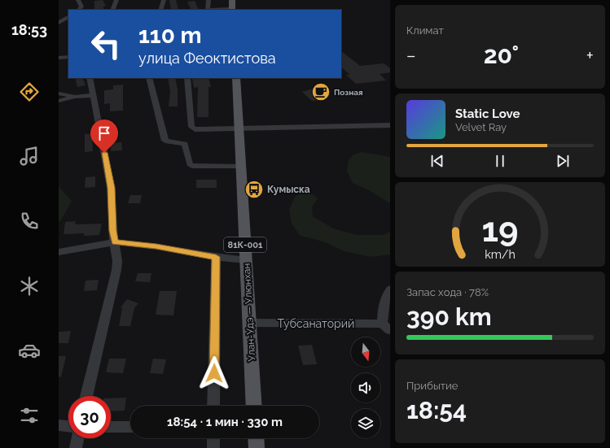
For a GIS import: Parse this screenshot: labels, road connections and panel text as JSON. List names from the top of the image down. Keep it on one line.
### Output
{"streets":{"main road":["81К-001","Улан-Удэ — Улюнхан"],"street":["Тубсанаторий"]},"crossings":[["Улан-Удэ — Улюнхан","Тубсанаторий"]],"places":{"cafe":["Позная"],"bus stop":["Кумыска"]},"north":"bottom","page":{"tabs":"18:53","tile":["Климат",["Запас хода · 78%","390 km"],["Прибытие","18:54"]],"turn":["110 m","улица Феоктистова"],"heat":["−","20°","+"],"song":["Static Love","Velvet Ray"],"limit":"30","trip":"18:54 · 1 мин · 330 m","gauge":["19","km/h"]}}
